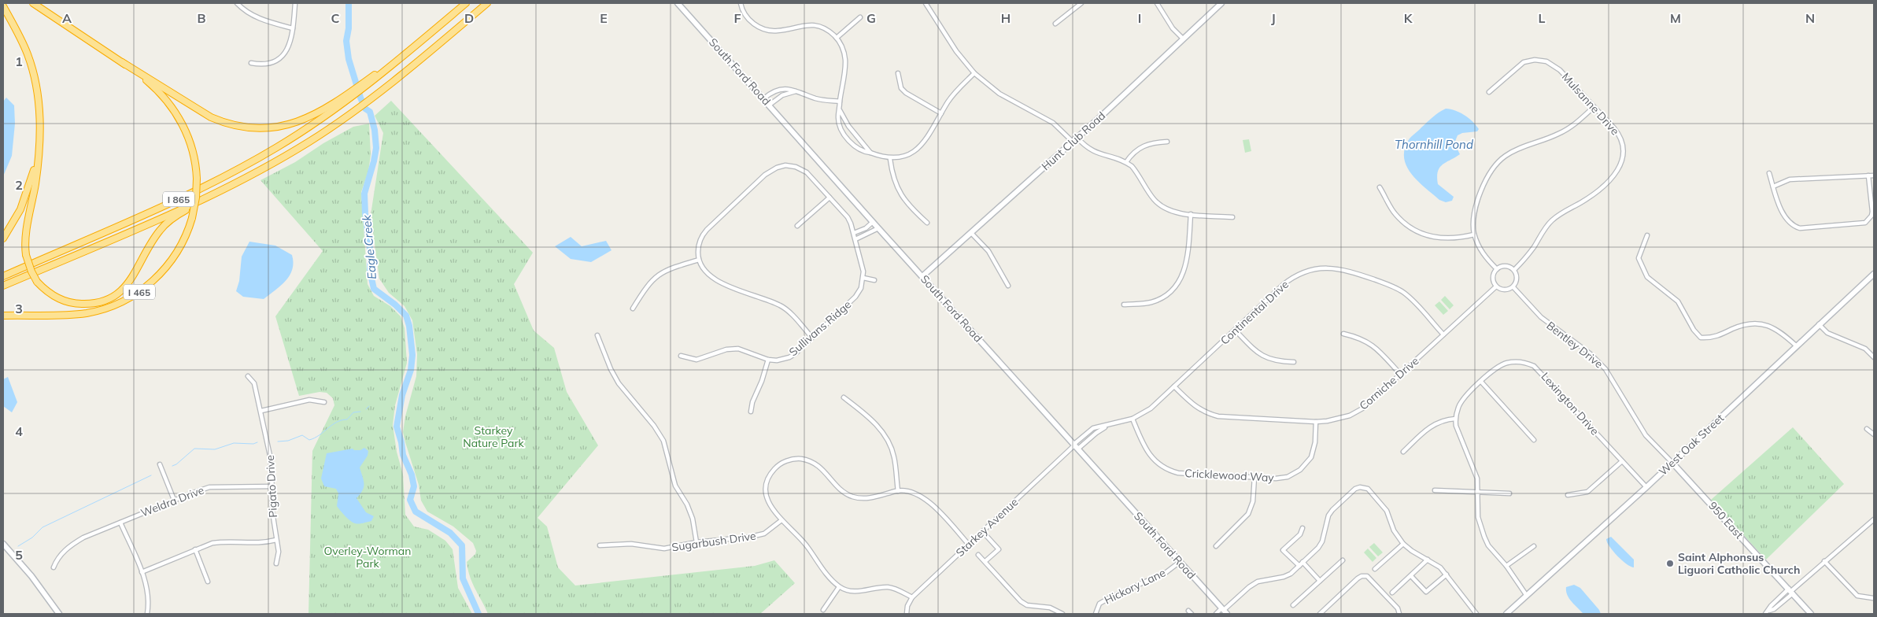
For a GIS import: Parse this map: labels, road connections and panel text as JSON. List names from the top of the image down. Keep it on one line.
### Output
{"streets":{"highway":["I 865","I 465"],"main road":["South Ford Road","Hunt Club Road","West Oak Street","950 East"],"street":["Mulsanne Drive","Continental Drive","Sullivans Ridge","Bentley Drive","Corniche Drive","Lexington Drive","Cricklewood Way","Pigato Drive","Weldra Drive","Starkey Avenue","Sugarbush Drive","Hickory Lane"]},"crossings":[["South Ford Road","Hunt Club Road"],["South Ford Road","Continental Drive"],["South Ford Road","Starkey Avenue"],["South Ford Road","Hickory Lane"],["Mulsanne Drive","Bentley Drive"],["Mulsanne Drive","Corniche Drive"],["Continental Drive","Corniche Drive"],["Continental Drive","Cricklewood Way"],["Continental Drive","Starkey Avenue"],["Bentley Drive","Corniche Drive"],["Bentley Drive","West Oak Street"],["Bentley Drive","950 East"],["Corniche Drive","Cricklewood Way"],["Lexington Drive","West Oak Street"],["West Oak Street","950 East"],["Pigato Drive","Weldra Drive"]],"water":["Thornhill Pond","Eagle Creek"],"parks":["Starkey Nature Park","Overley-Worman Park"],"places":["Saint Alphonsus Liguori Catholic Church"],"grid":{"columns":["A","B","C","D","E","F","G","H","I","J","K","L","M","N"],"rows":["1","2","3","4","5"]}}
